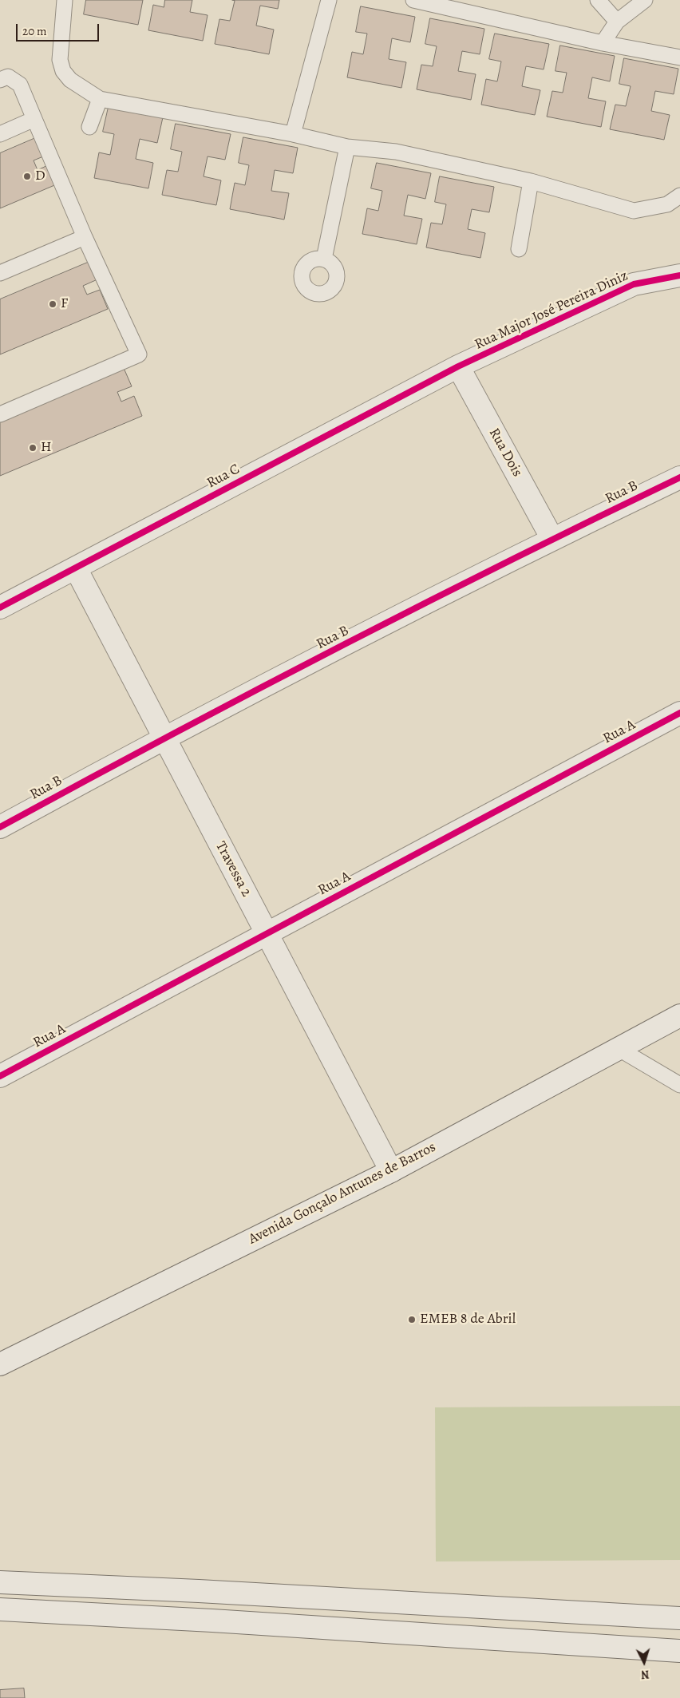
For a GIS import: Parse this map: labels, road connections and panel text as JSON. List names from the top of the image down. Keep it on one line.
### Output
{"streets":{"street":["Rua Major José Pereira Diniz","Rua Dois","Rua C","Rua B","Rua A","Travessa 2","Avenida Gonçalo Antunes de Barros"]},"crossings":[["Rua Major José Pereira Diniz","Rua Dois"],["Rua Major José Pereira Diniz","Rua C"],["Rua Dois","Rua C"],["Rua Dois","Rua B"],["Rua C","Travessa 2"],["Rua B","Travessa 2"],["Rua A","Travessa 2"],["Travessa 2","Avenida Gonçalo Antunes de Barros"]],"places":["D","F","H","EMEB 8 de Abril"],"scale_bar":"20 m","north":"bottom"}
